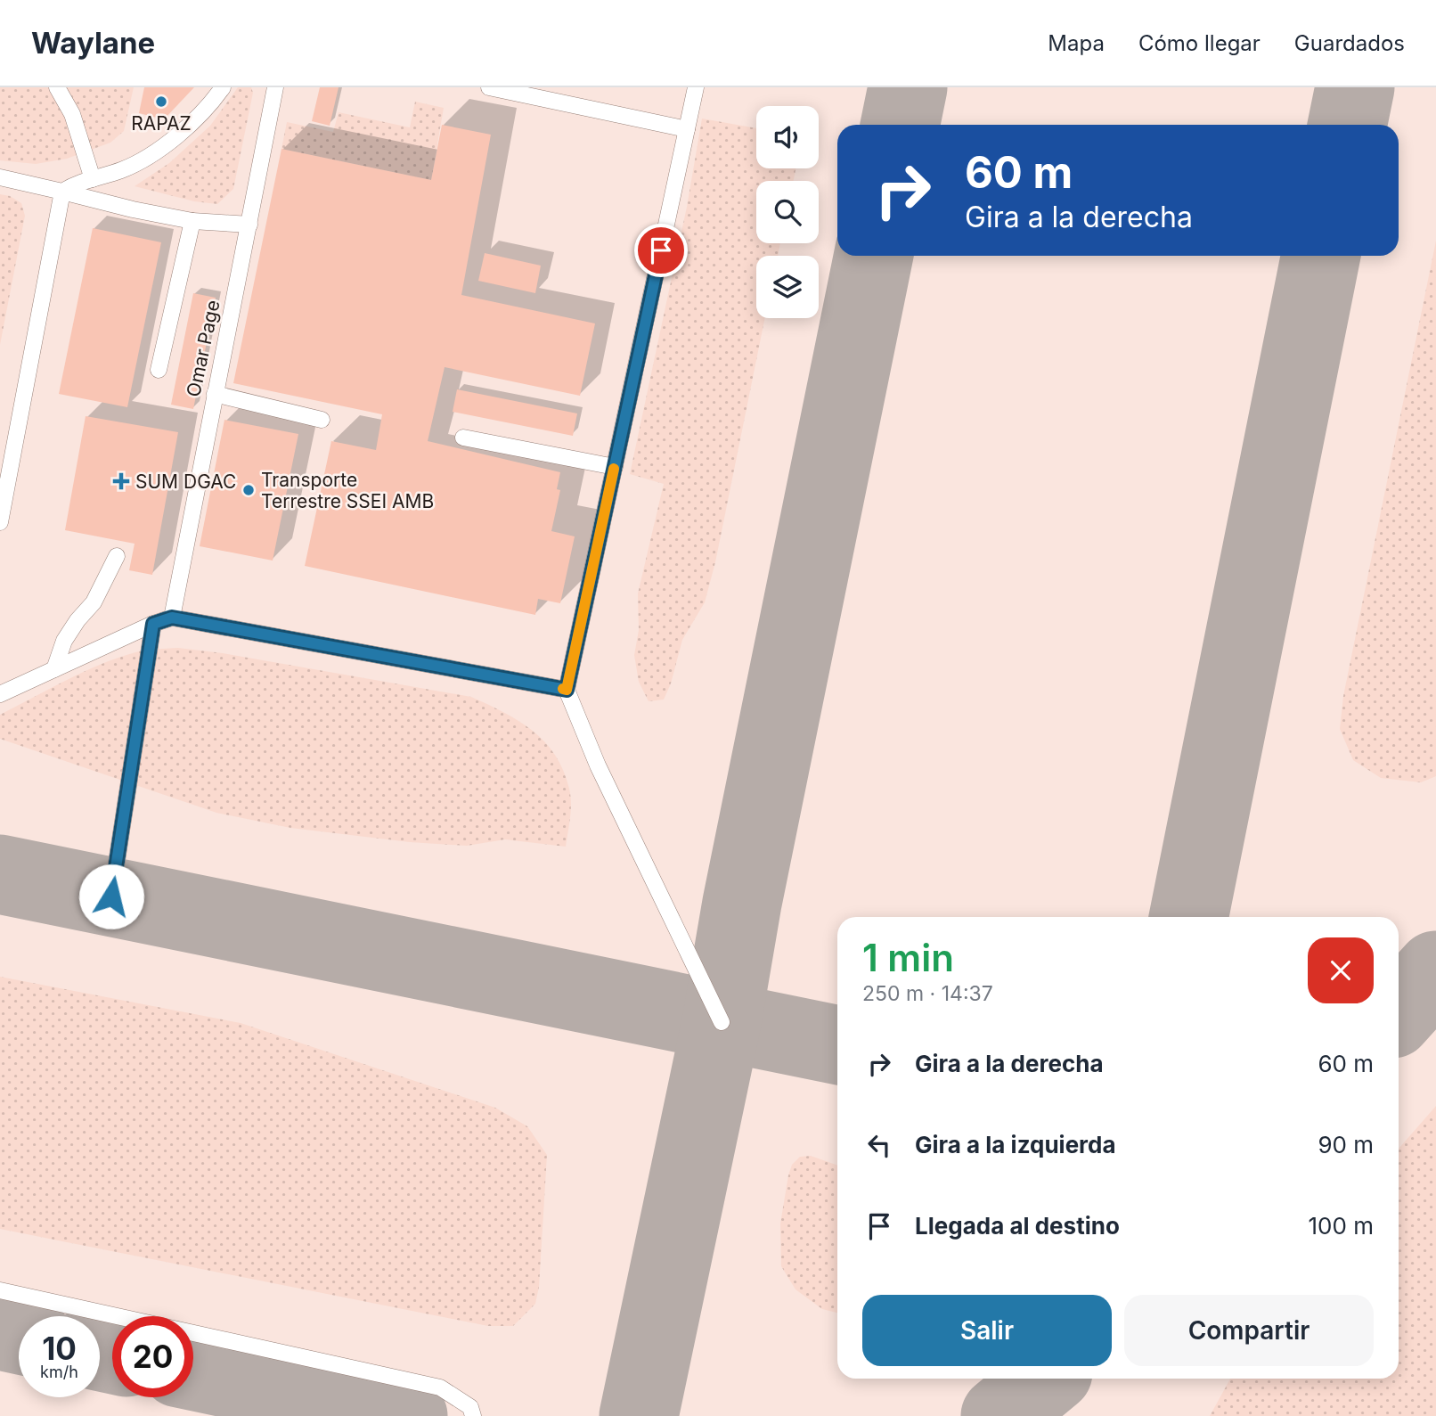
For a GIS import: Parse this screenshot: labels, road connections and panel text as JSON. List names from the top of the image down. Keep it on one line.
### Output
{"streets":{"lane":["Omar Page"]},"places":{"other":["RAPAZ","Transporte Terrestre SSEI AMB"],"health":["SUM DGAC"]},"page":{"header":"Waylane","nav":["Mapa","Cómo llegar","Guardados"],"turn":["60 m","Gira a la derecha"],"heading":["1 min","250 m · 14:37"],"list":[{"name":"Gira a la derecha","value":"60 m"},{"name":"Gira a la izquierda","value":"90 m"},{"name":"Llegada al destino","value":"100 m"}],"buttons":["Salir","Compartir"],"speed":"10 km/h","limit":"20"}}
